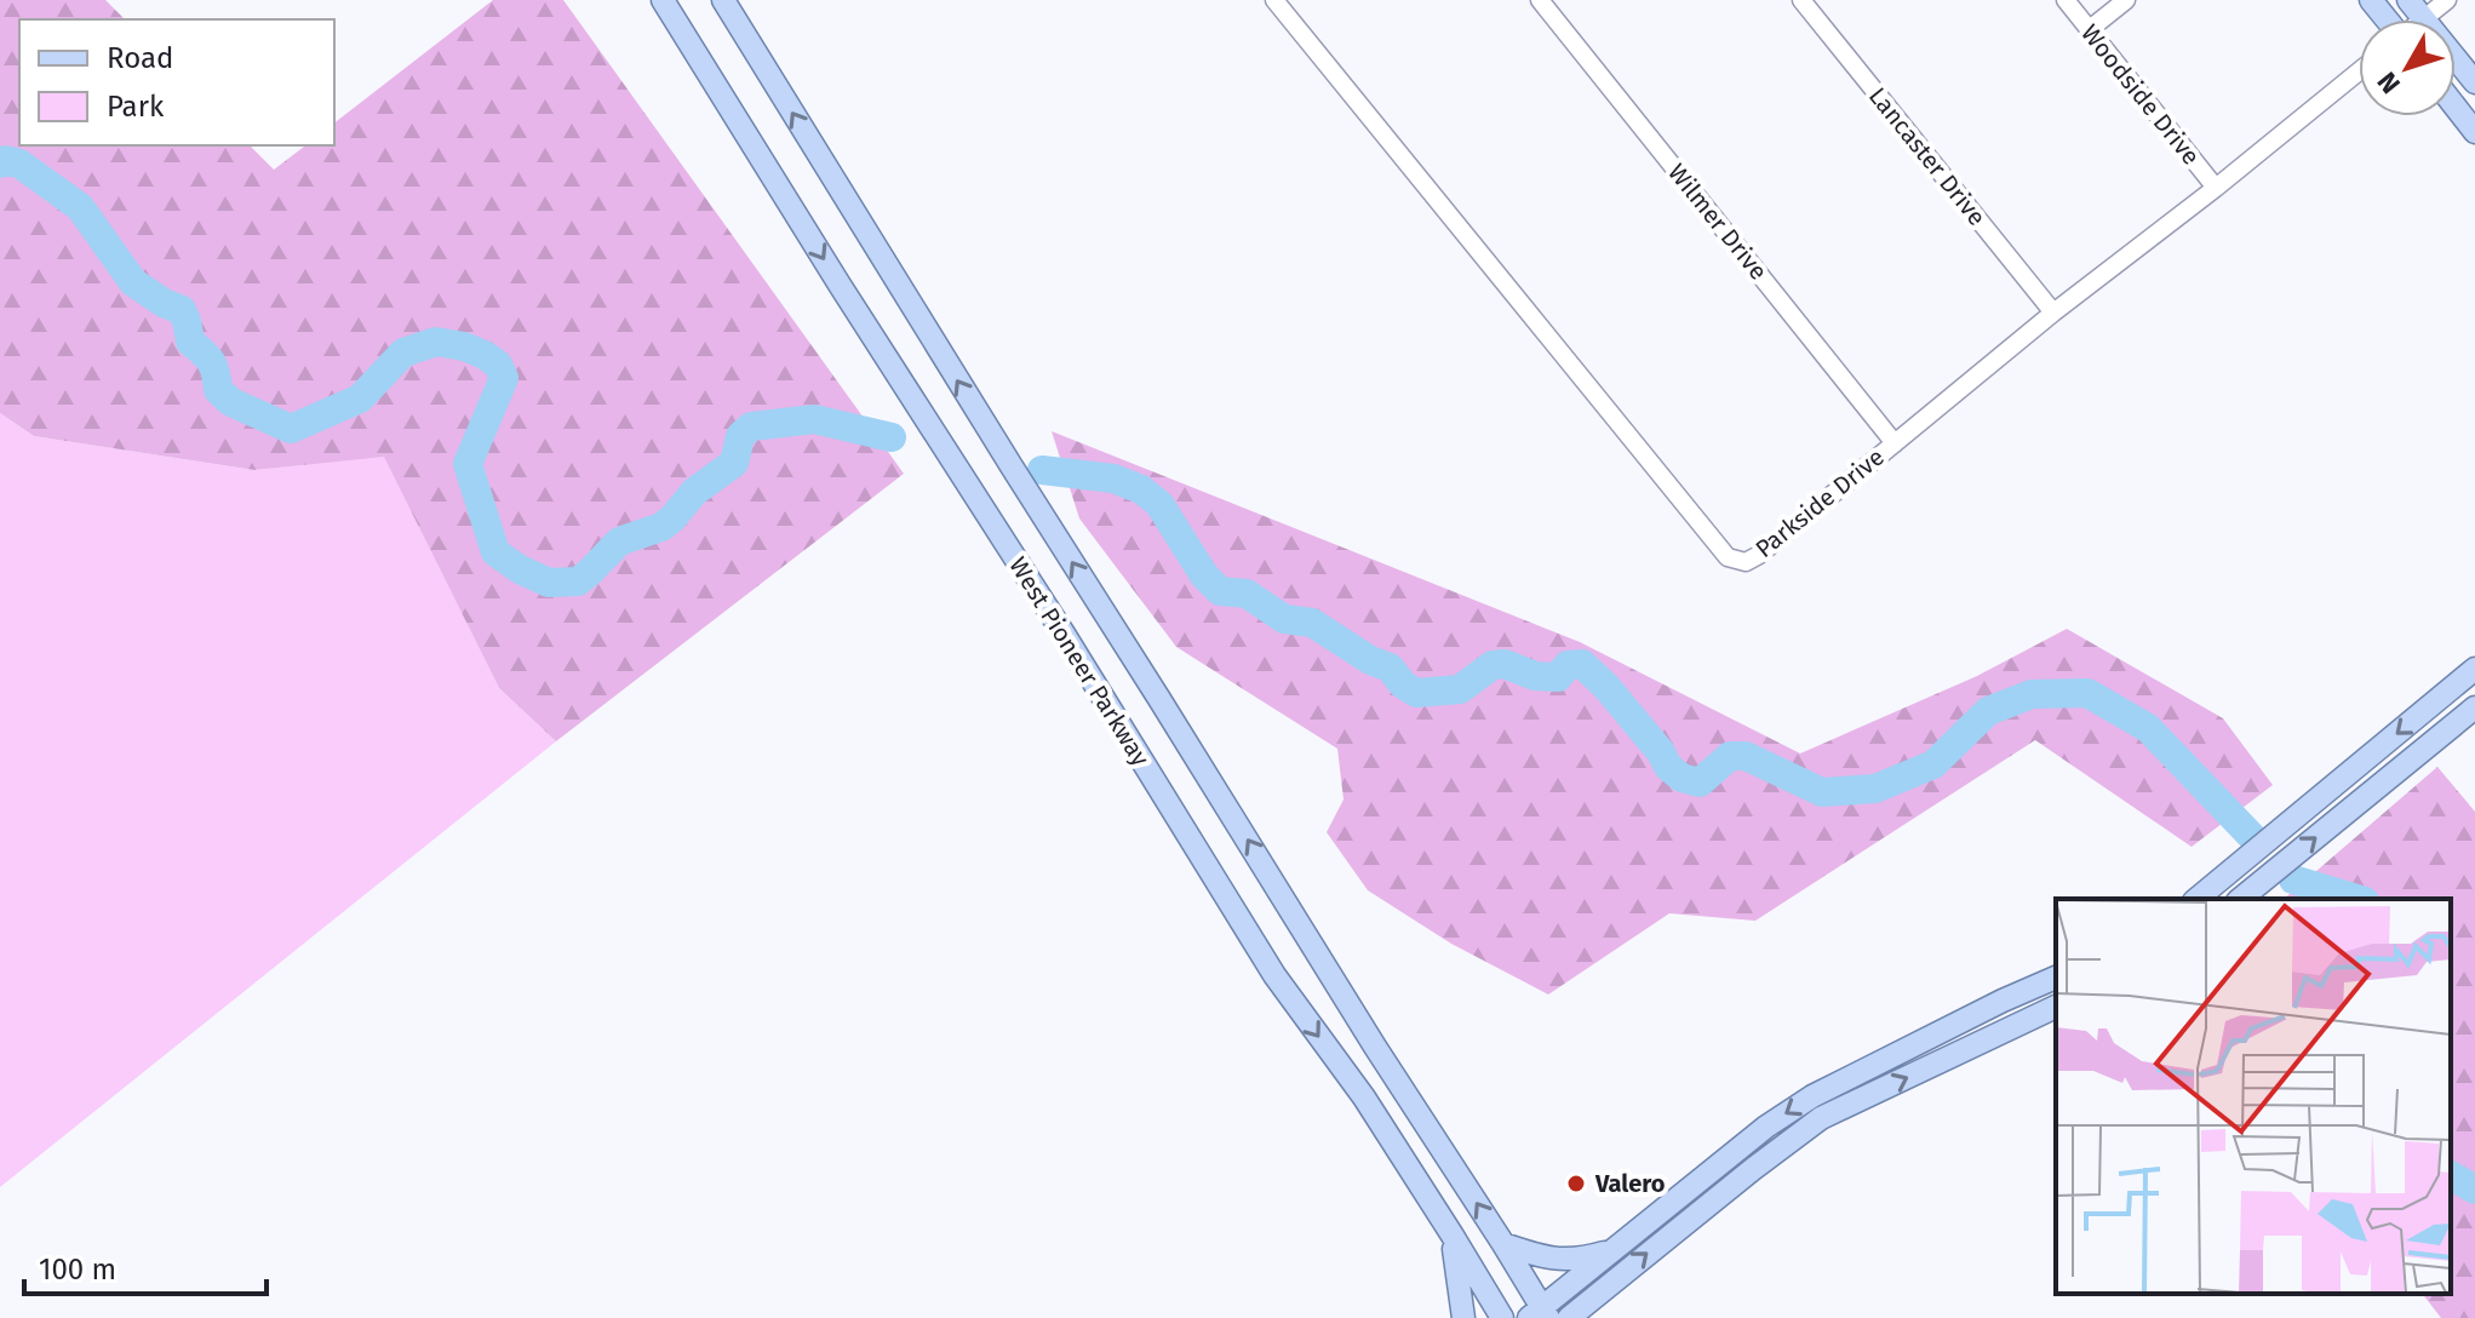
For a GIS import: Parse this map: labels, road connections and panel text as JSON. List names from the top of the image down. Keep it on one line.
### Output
{"streets":{"main road":["West Pioneer Parkway"],"street":["Woodside Drive","Lancaster Drive","Wilmer Drive","Parkside Drive"]},"crossings":[["Woodside Drive","Parkside Drive"],["Lancaster Drive","Parkside Drive"],["Wilmer Drive","Parkside Drive"]],"places":["Valero"],"legend":["Road","Park"],"scale_bar":"100 m","north":"bottom left"}
